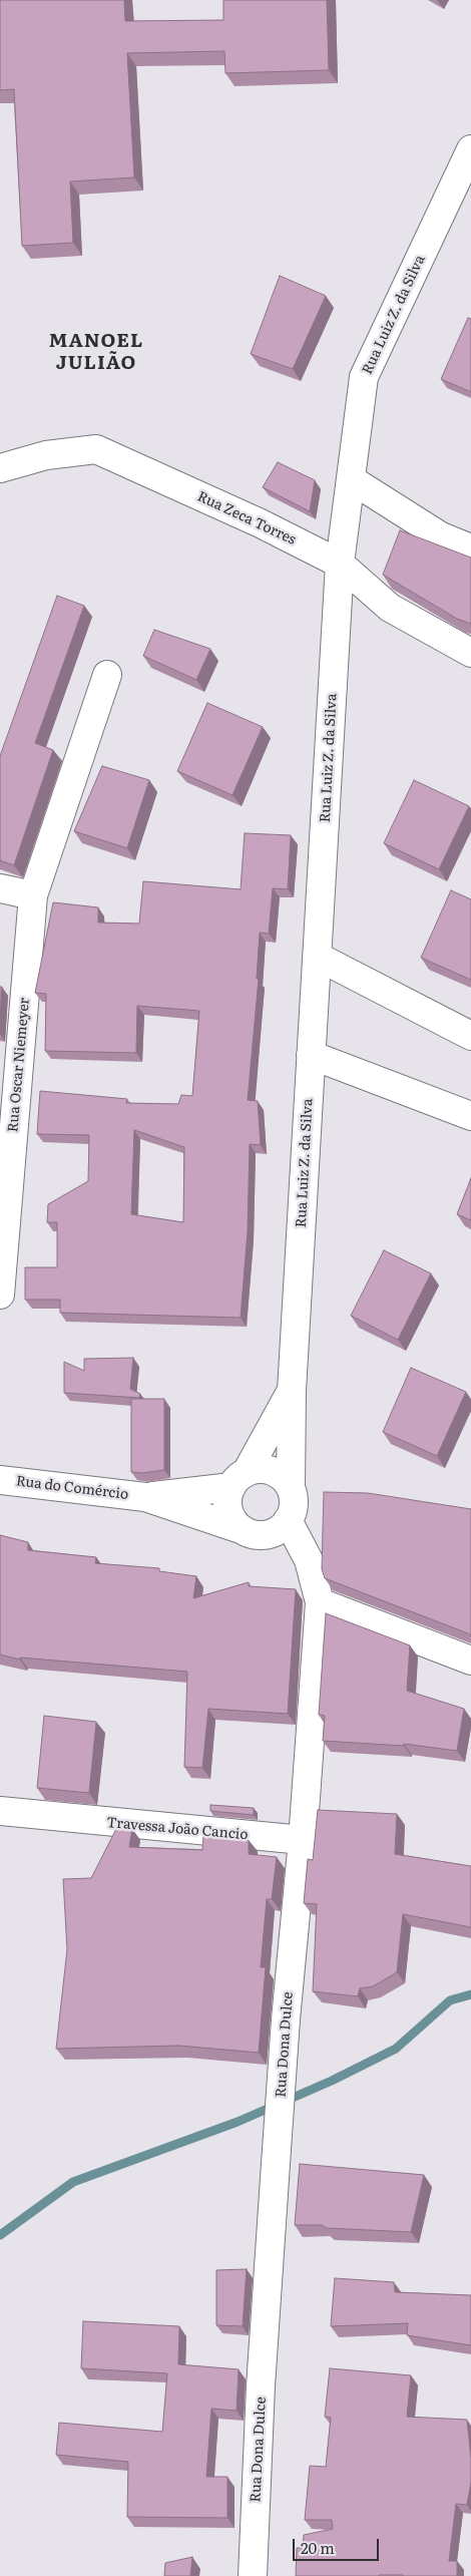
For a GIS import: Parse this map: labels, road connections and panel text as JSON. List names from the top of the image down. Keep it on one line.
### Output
{"streets":{"street":["Rua Luiz Z. da Silva","Rua Zeca Torres","Rua Oscar Niemeyer","Rua do Comércio","Travessa João Cancio","Rua Dona Dulce"]},"crossings":[["Rua Luiz Z. da Silva","Rua Zeca Torres"],["Rua Luiz Z. da Silva","Rua do Comércio"],["Rua Luiz Z. da Silva","Rua Dona Dulce"],["Rua do Comércio","Rua Dona Dulce"],["Travessa João Cancio","Rua Dona Dulce"]],"districts":["MANOEL JULIÃO"],"scale_bar":"20 m"}
